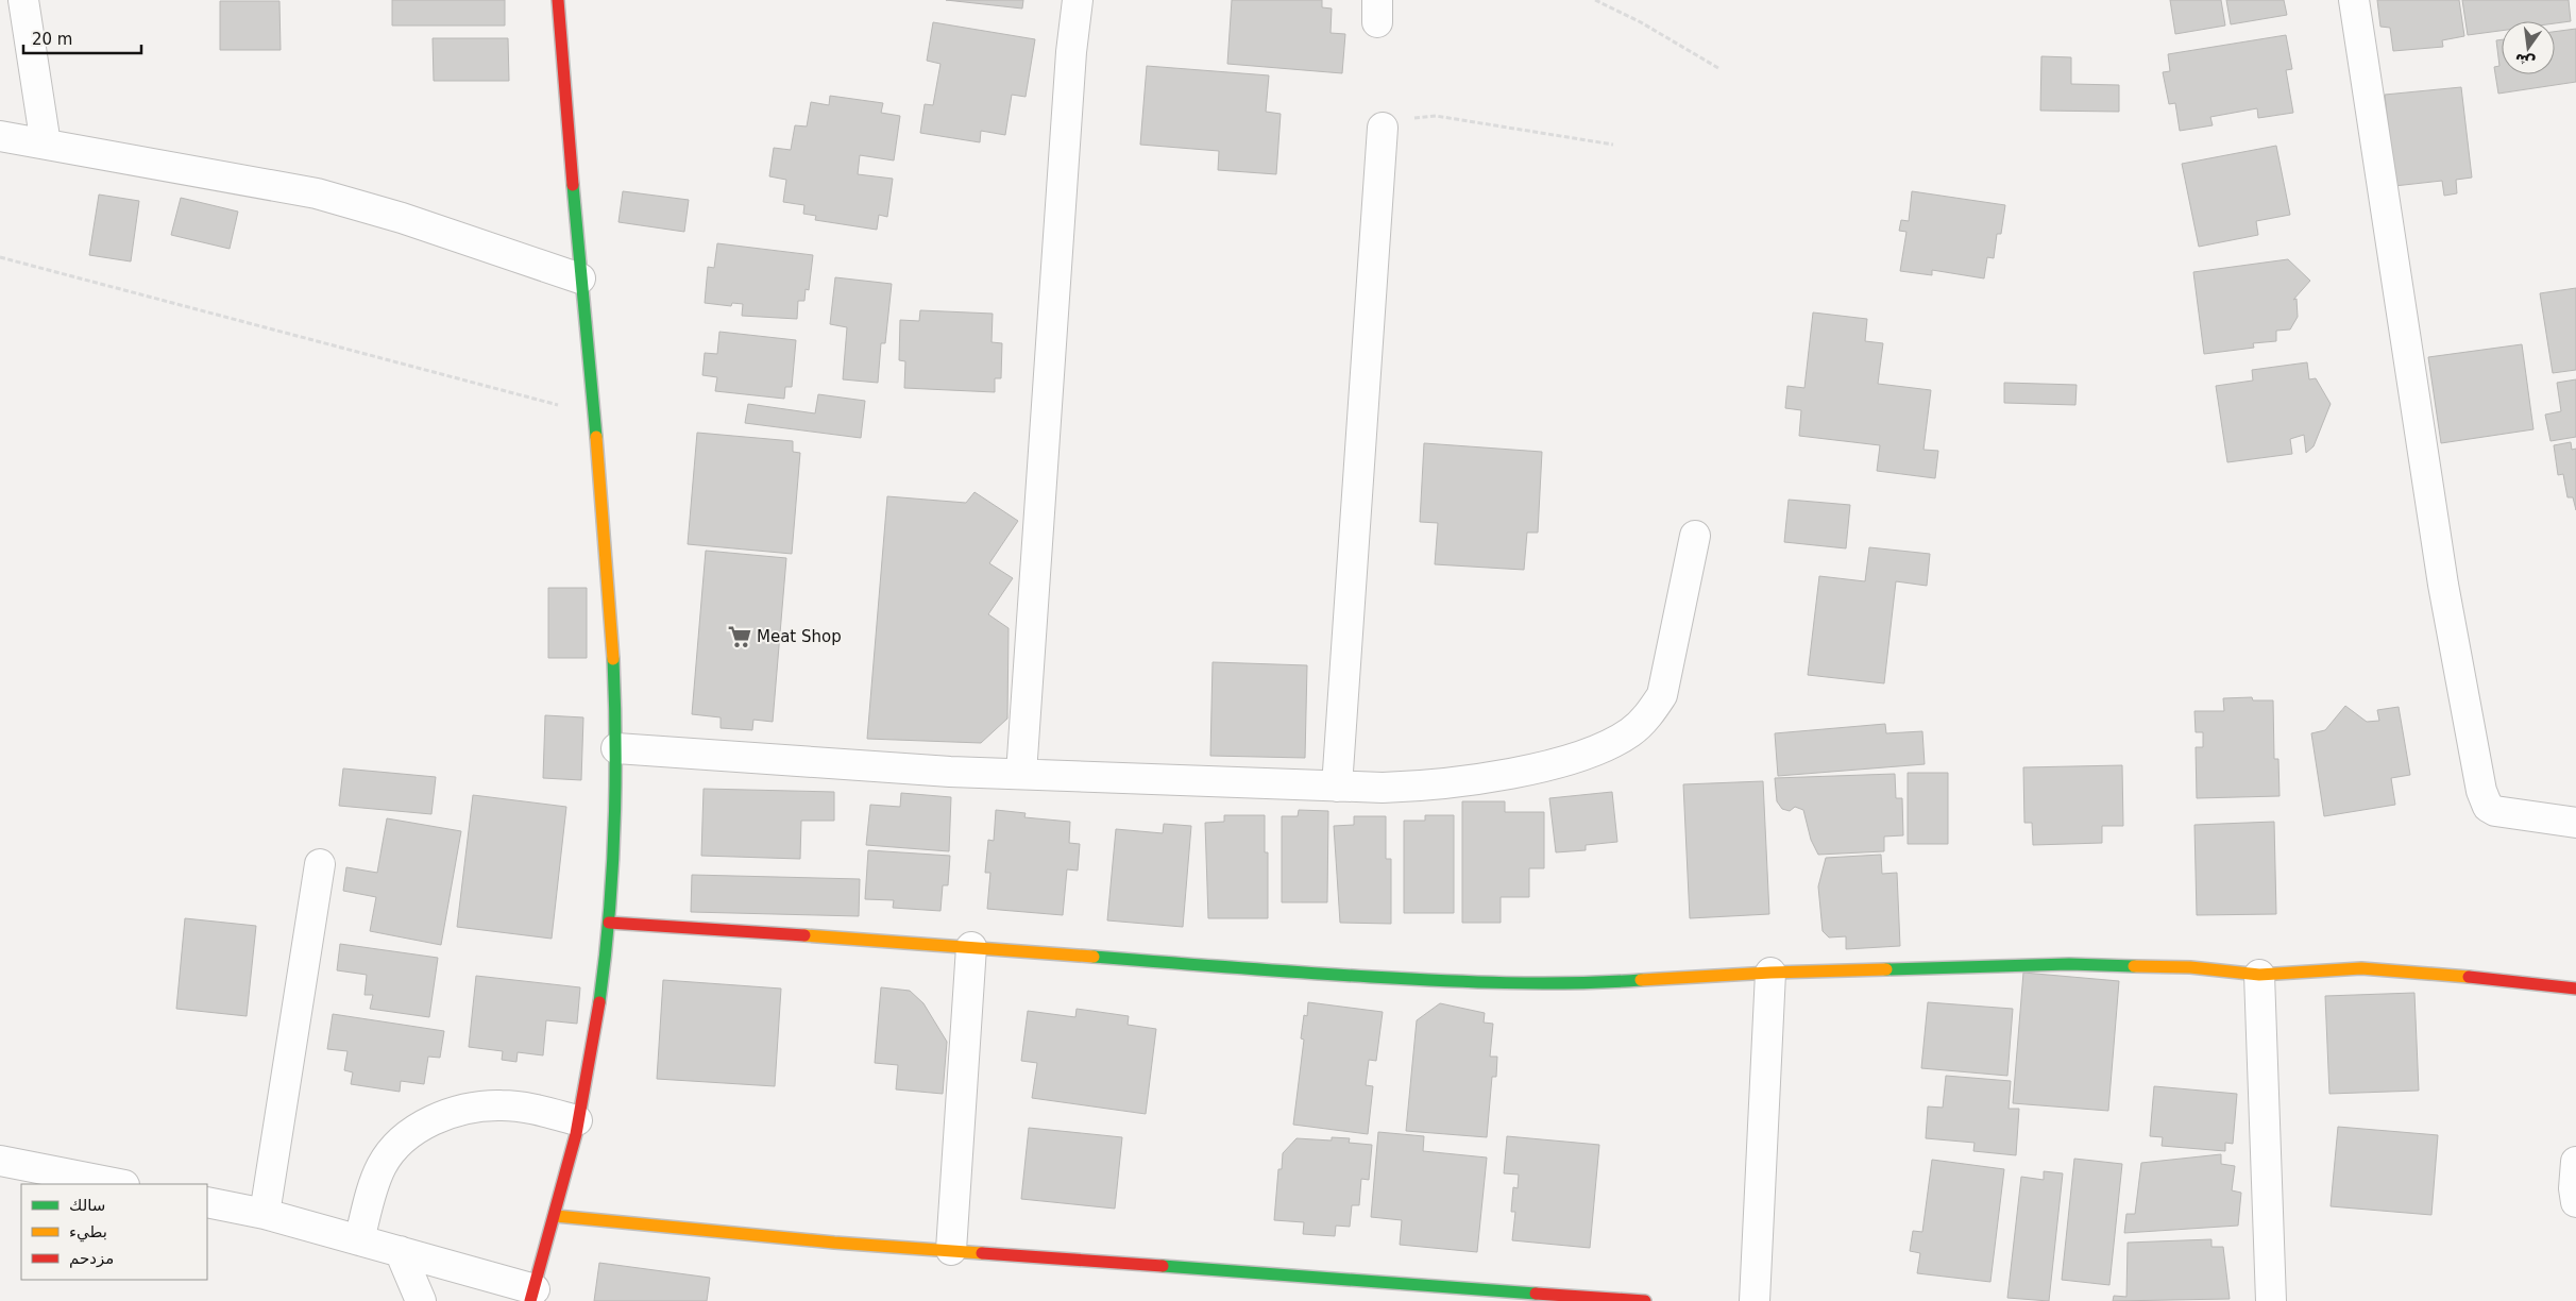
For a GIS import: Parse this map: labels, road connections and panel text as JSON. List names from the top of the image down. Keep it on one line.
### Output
{"places":{"supermarket":["Meat Shop"]},"legend":["سالك","بطيء","مزدحم"],"scale_bar":"20 m","north":"bottom"}
